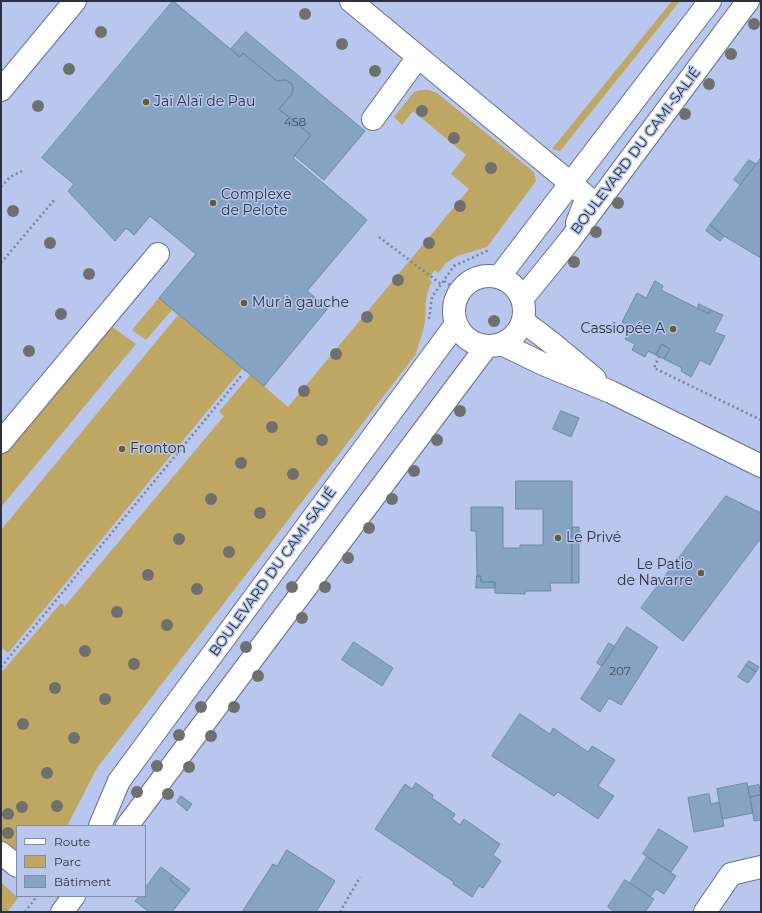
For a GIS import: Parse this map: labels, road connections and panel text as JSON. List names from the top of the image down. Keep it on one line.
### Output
{"streets":{"street":["BOULEVARD DU CAMI-SALIÉ"]},"places":["Jaï Alaï de Pau","Complexe de Pelote","Mur à gauche","Cassiopée A","Fronton","Le Privé","Le Patio de Navarre"],"house_numbers":["458","207"],"legend":["Route","Parc","Bâtiment"]}
